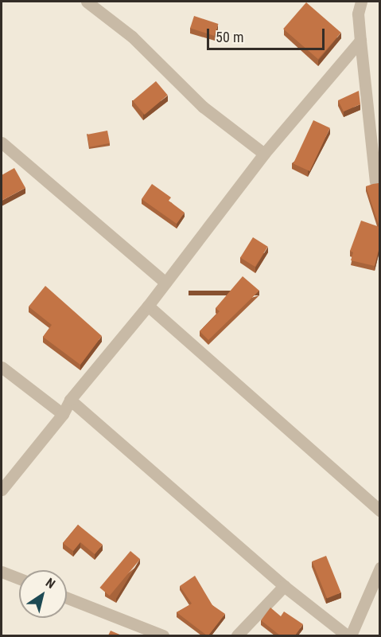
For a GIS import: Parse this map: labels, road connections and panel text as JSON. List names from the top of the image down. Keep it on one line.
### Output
{"scale_bar":"50 m","north":"top right"}
